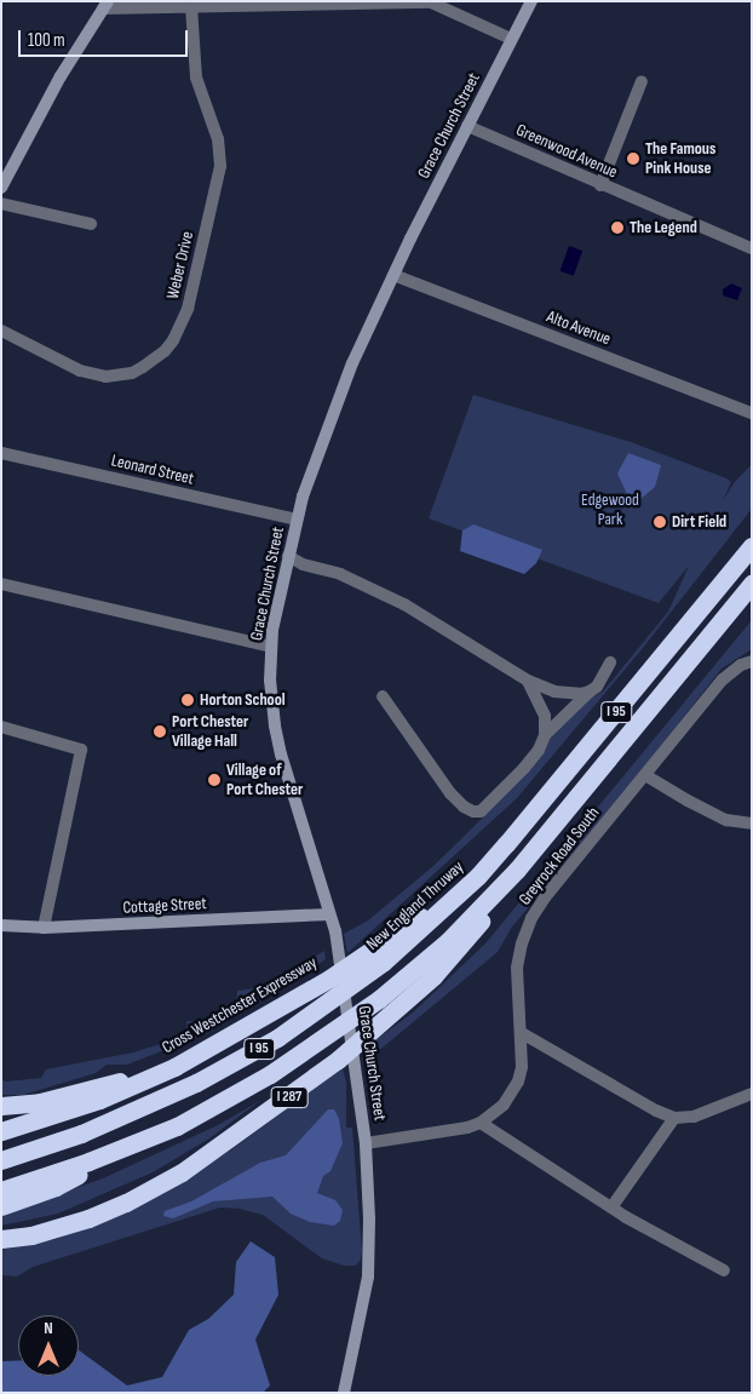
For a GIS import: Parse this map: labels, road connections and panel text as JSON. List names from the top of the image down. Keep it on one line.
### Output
{"streets":{"highway":["I 95","New England Thruway","Cross Westchester Expressway","I 287"],"street":["Grace Church Street","Greenwood Avenue","Weber Drive","Alto Avenue","Leonard Street","Greyrock Road South","Cottage Street"]},"crossings":[["Grace Church Street","Greenwood Avenue"],["Grace Church Street","Alto Avenue"],["Grace Church Street","Leonard Street"],["Grace Church Street","Greyrock Road South"],["Grace Church Street","Cottage Street"],["I 95","I 287"],["New England Thruway","Cross Westchester Expressway"]],"parks":["Edgewood Park"],"places":["The Famous Pink House","The Legend","Dirt Field","Horton School","Port Chester Village Hall","Village of Port Chester"],"scale_bar":"100 m","north":"top"}
